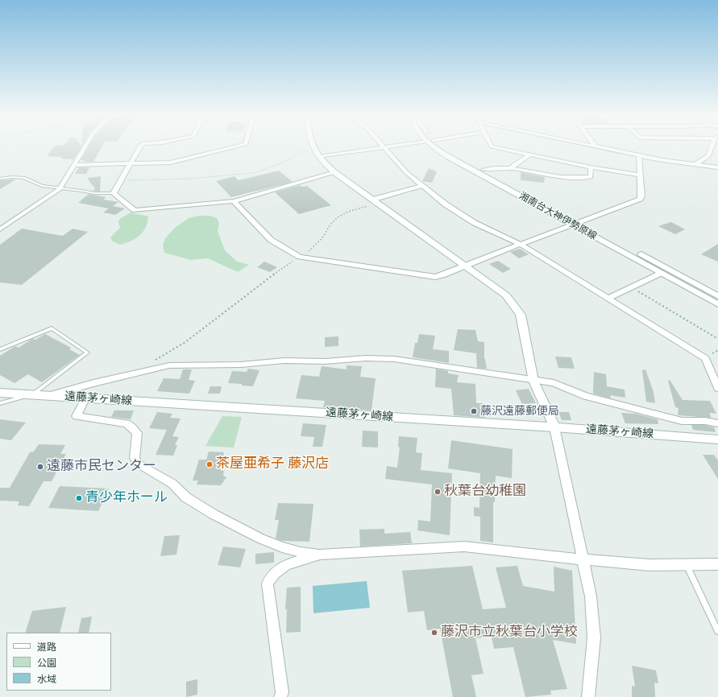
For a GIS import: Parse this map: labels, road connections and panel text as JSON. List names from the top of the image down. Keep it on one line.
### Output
{"streets":{"street":["湘南台大神伊勢原線","遠藤茅ヶ崎線"]},"places":["藤沢遠藤郵便局","茶屋亜希子 藤沢店","遠藤市民センター","秋葉台幼稚園","青少年ホール","藤沢市立秋葉台小学校"],"legend":["道路","公園","水域"]}
